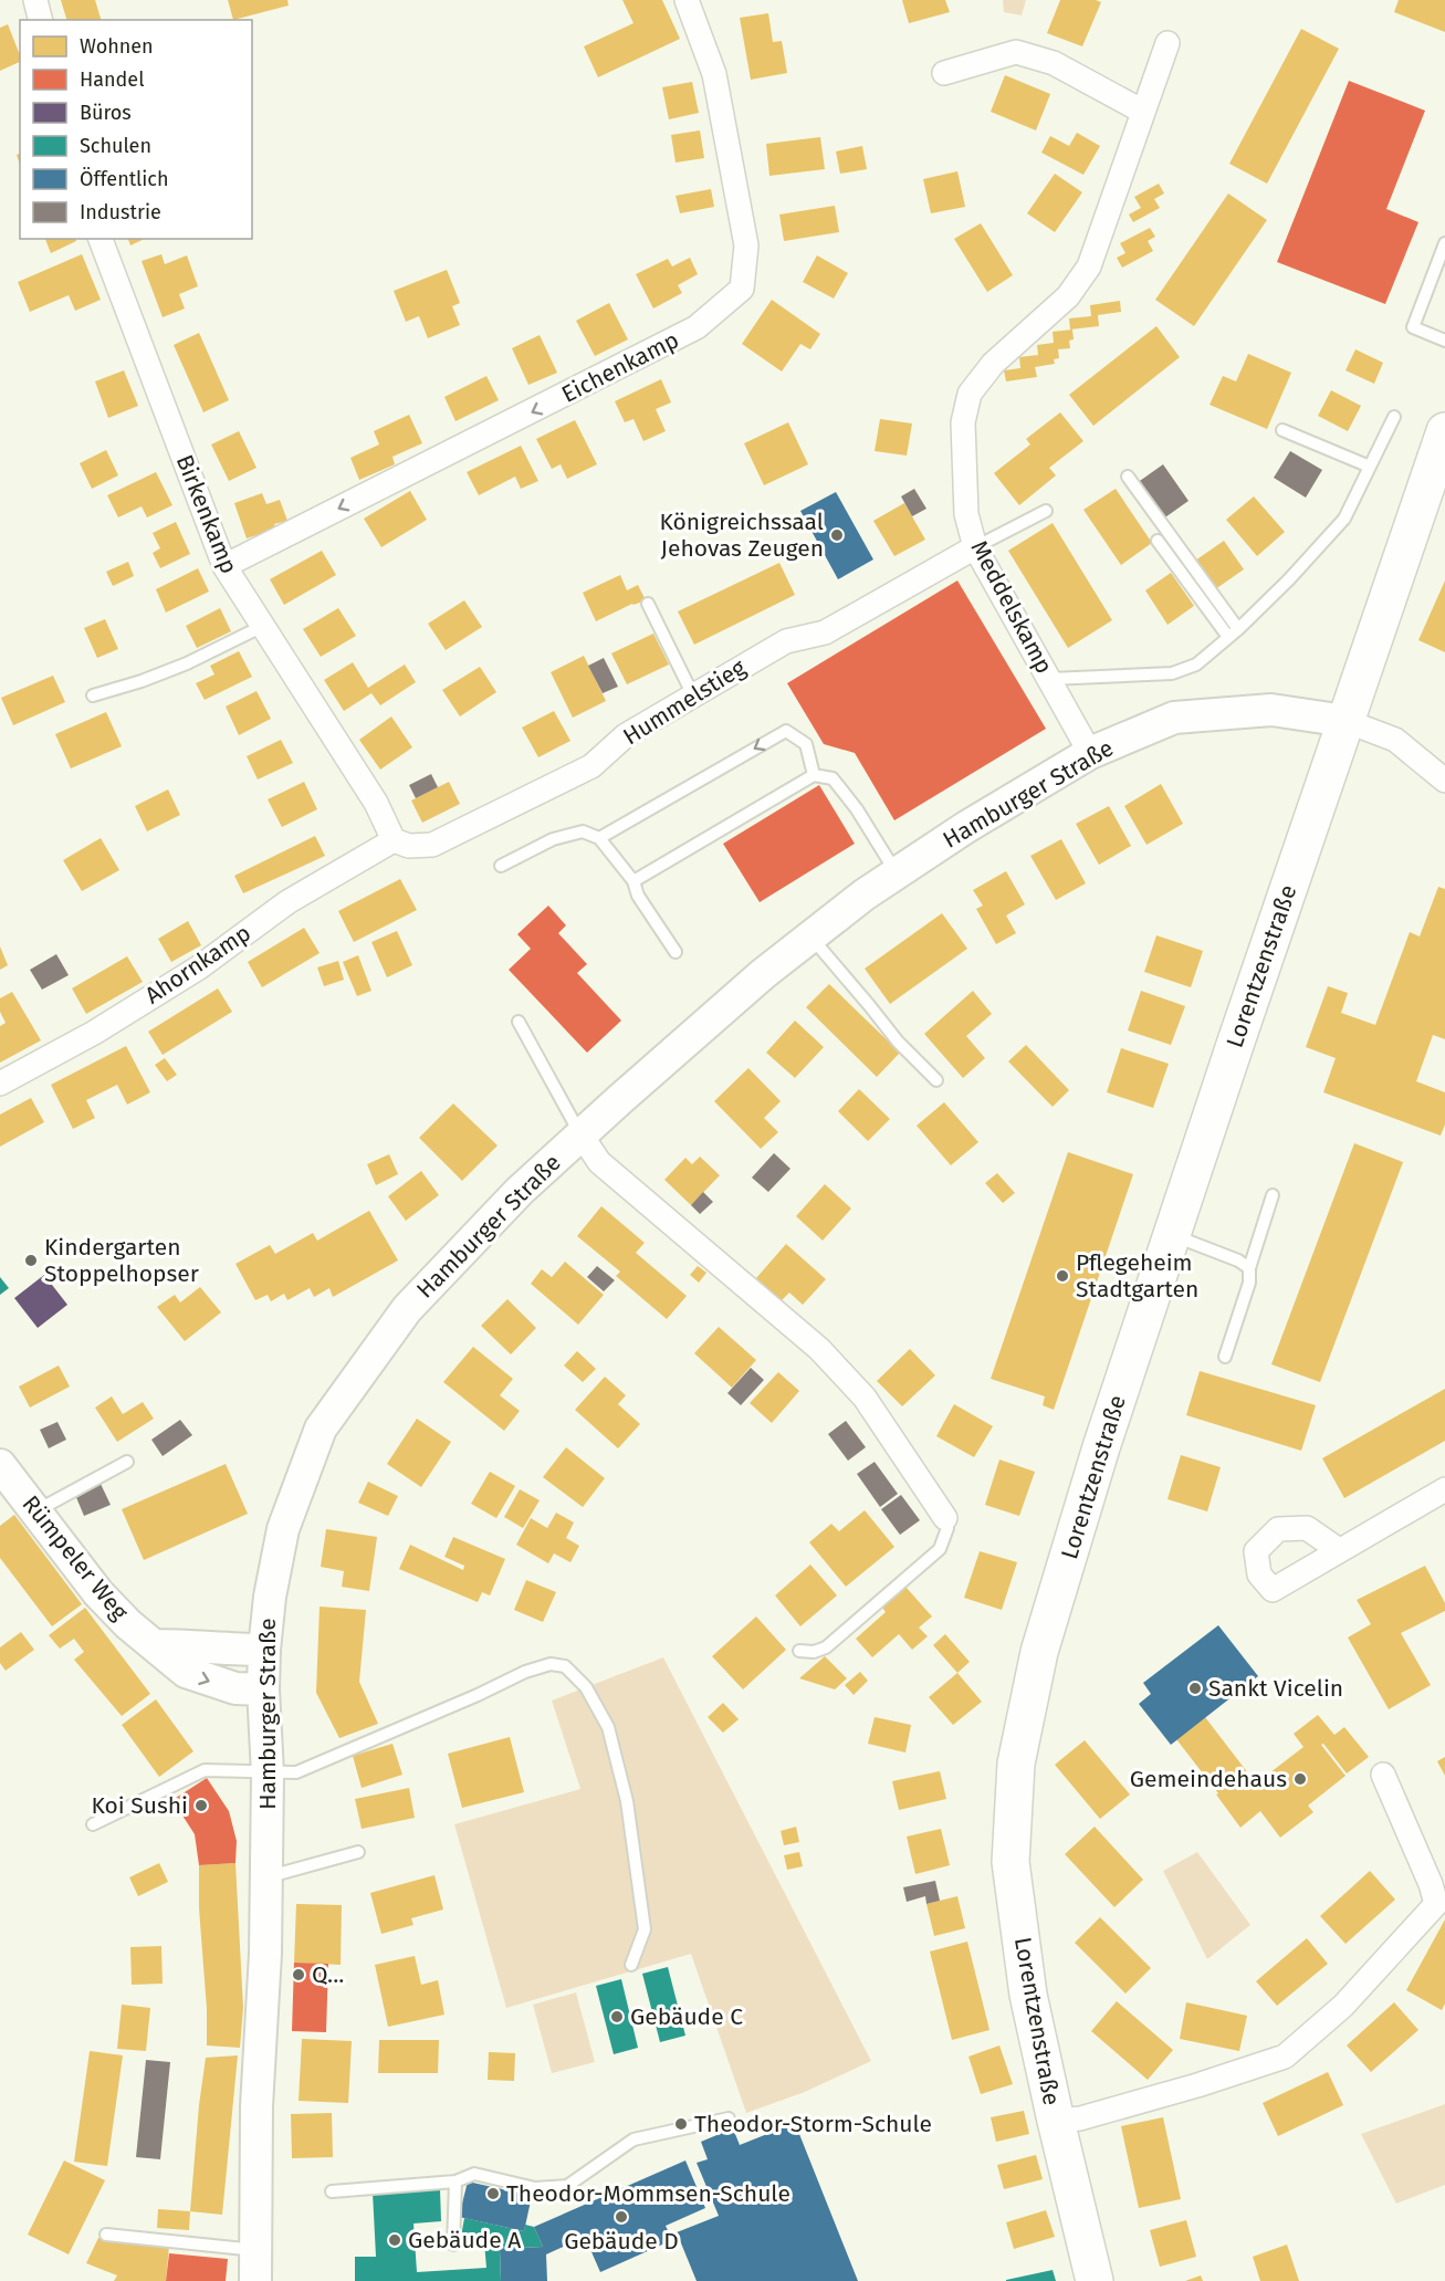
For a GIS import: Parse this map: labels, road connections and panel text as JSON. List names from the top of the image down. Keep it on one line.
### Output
{"streets":{"main road":["Lorentzenstraße"],"street":["Eichenkamp","Birkenkamp","Meddelskamp","Hummelstieg","Hamburger Straße","Ahornkamp","Rümpeler Weg"]},"crossings":[["Eichenkamp","Birkenkamp"],["Birkenkamp","Hummelstieg"],["Birkenkamp","Ahornkamp"],["Meddelskamp","Hummelstieg"],["Meddelskamp","Hamburger Straße"],["Hummelstieg","Ahornkamp"],["Hamburger Straße","Lorentzenstraße"],["Hamburger Straße","Rümpeler Weg"]],"one_way":["Eichenkamp"],"places":["Königreichssaal Jehovas Zeugen","Kindergarten Stoppelhopser","Pflegeheim Stadtgarten","Sankt Vicelin","Gemeindehaus","Koi Sushi","Q...","Gebäude C","Theodor-Storm-Schule","Theodor-Mommsen-Schule","Gebäude D","Gebäude A"],"legend":["Wohnen","Handel","Büros","Schulen","Öffentlich","Industrie"]}
